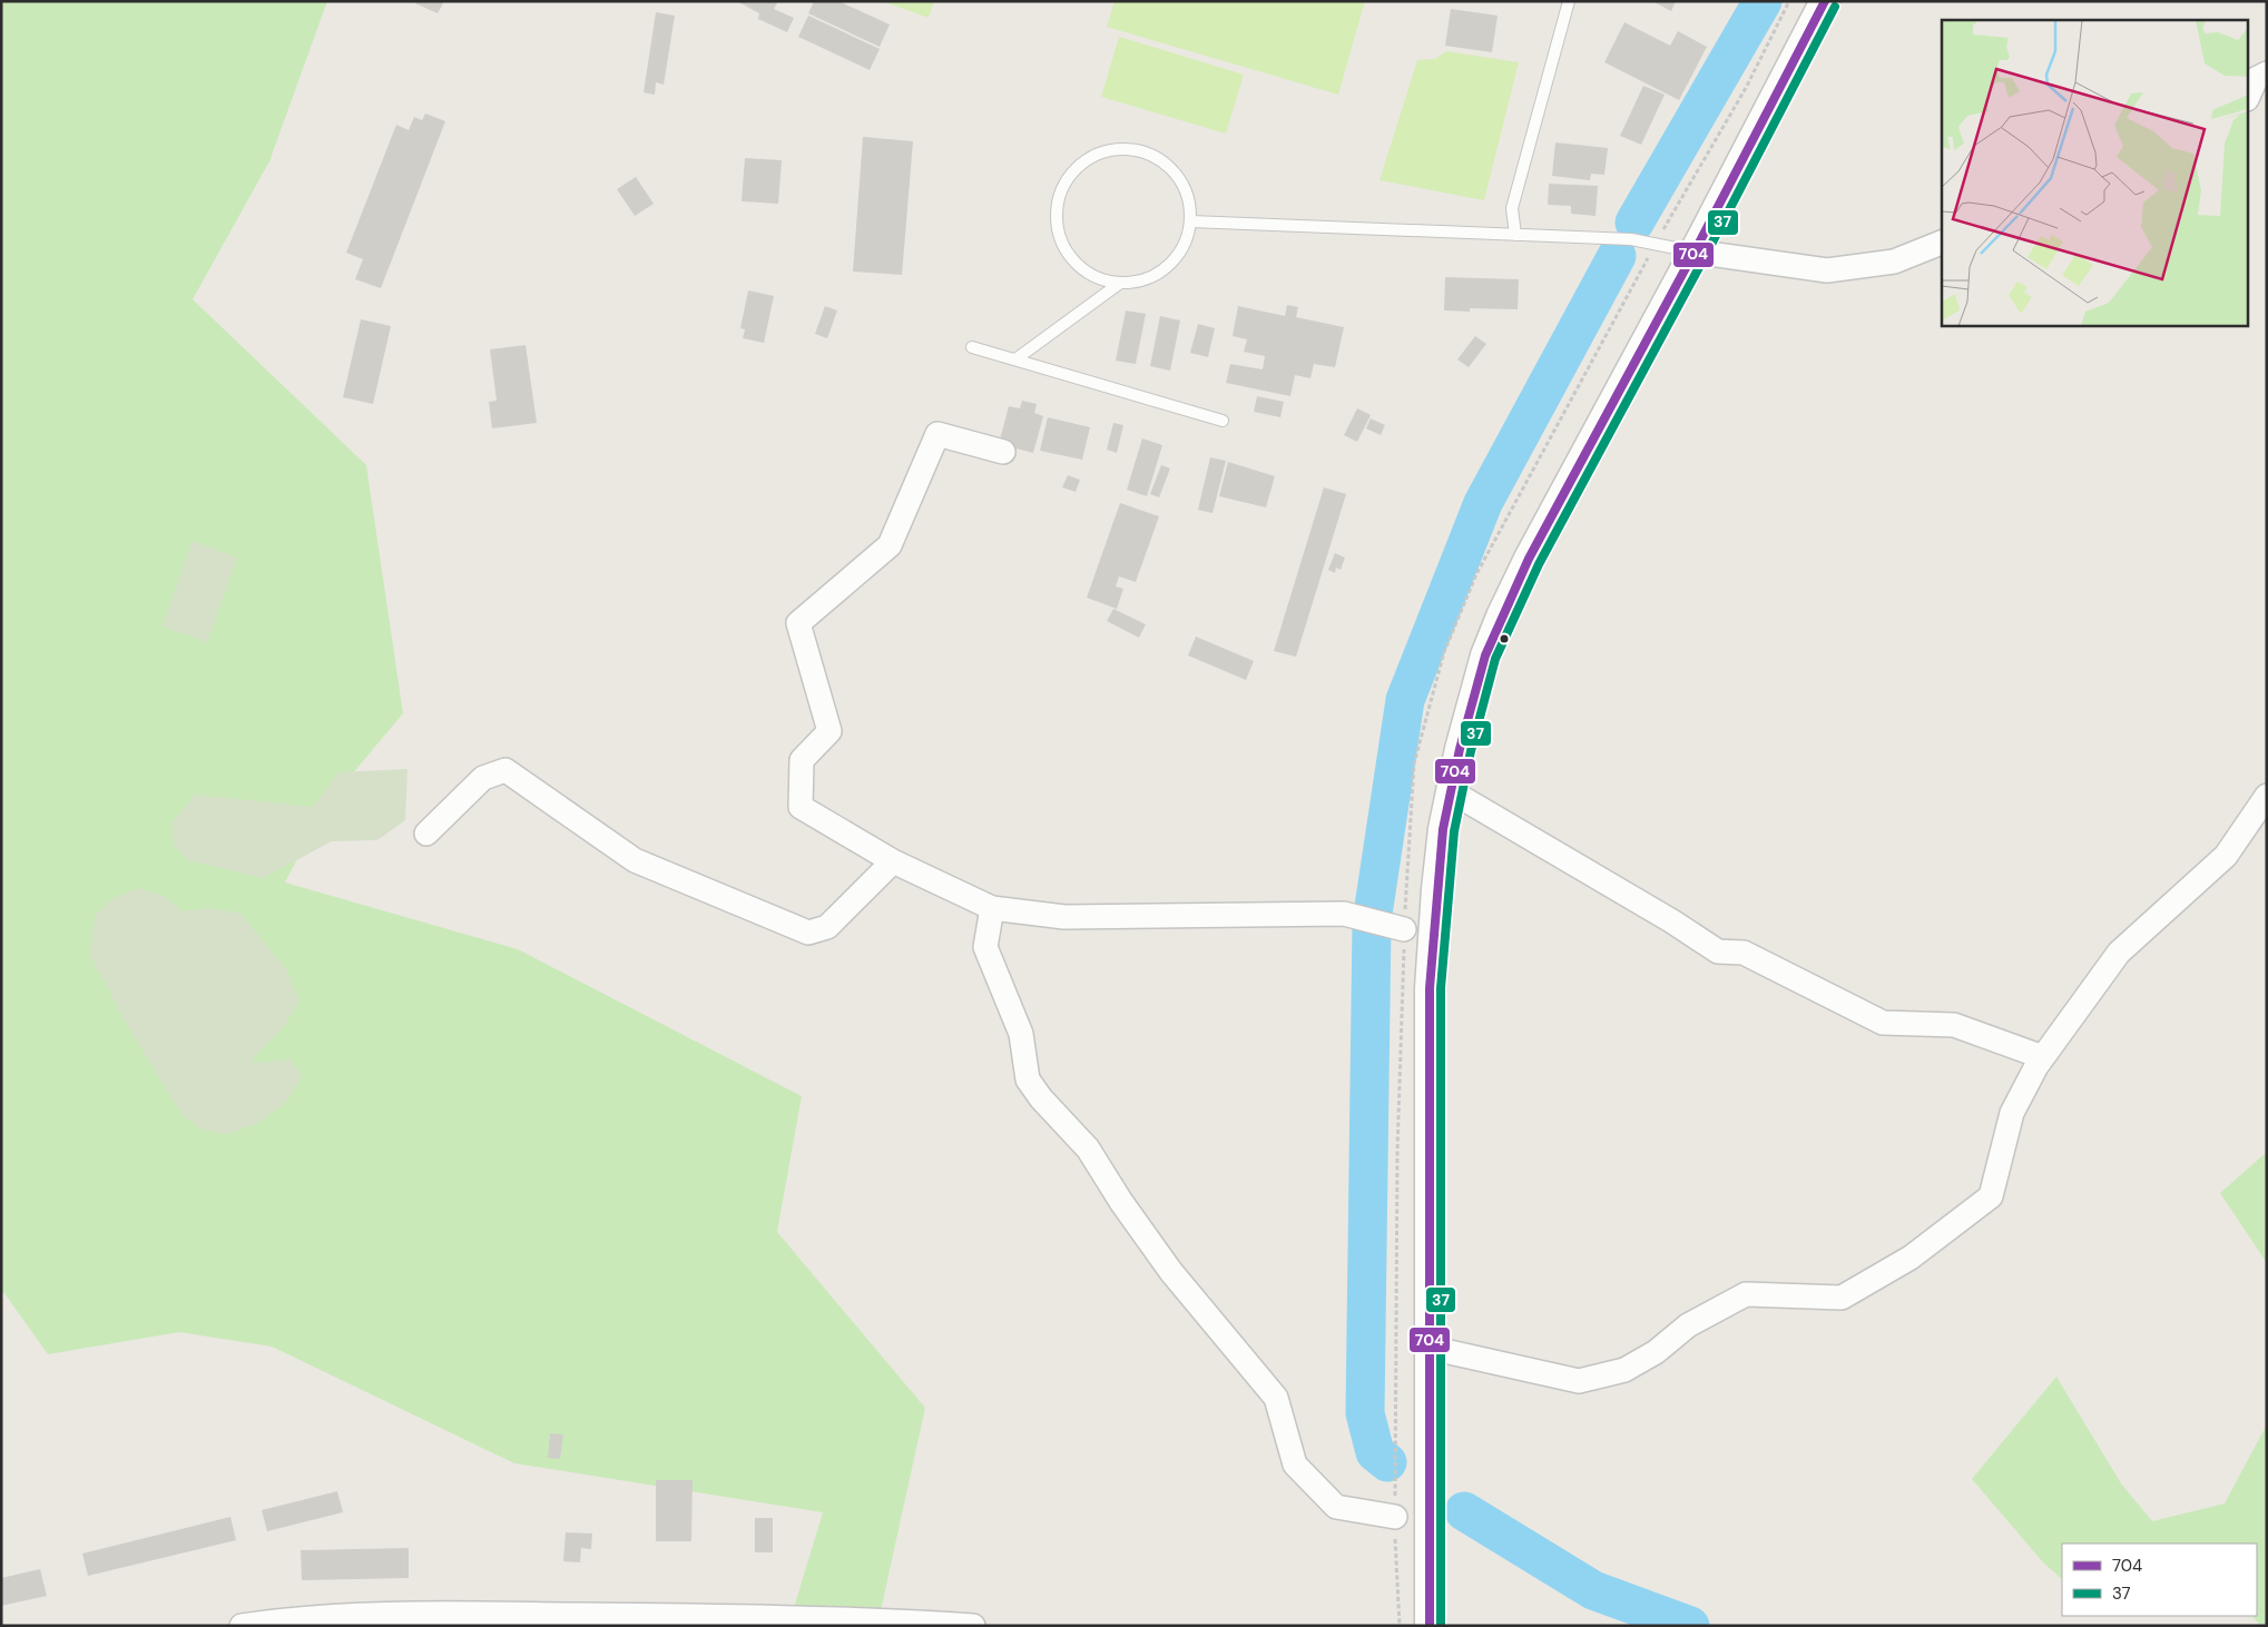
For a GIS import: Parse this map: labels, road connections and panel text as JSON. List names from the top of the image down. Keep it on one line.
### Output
{"lines":["transit line 704","transit line 37"],"legend":["704","37"]}
